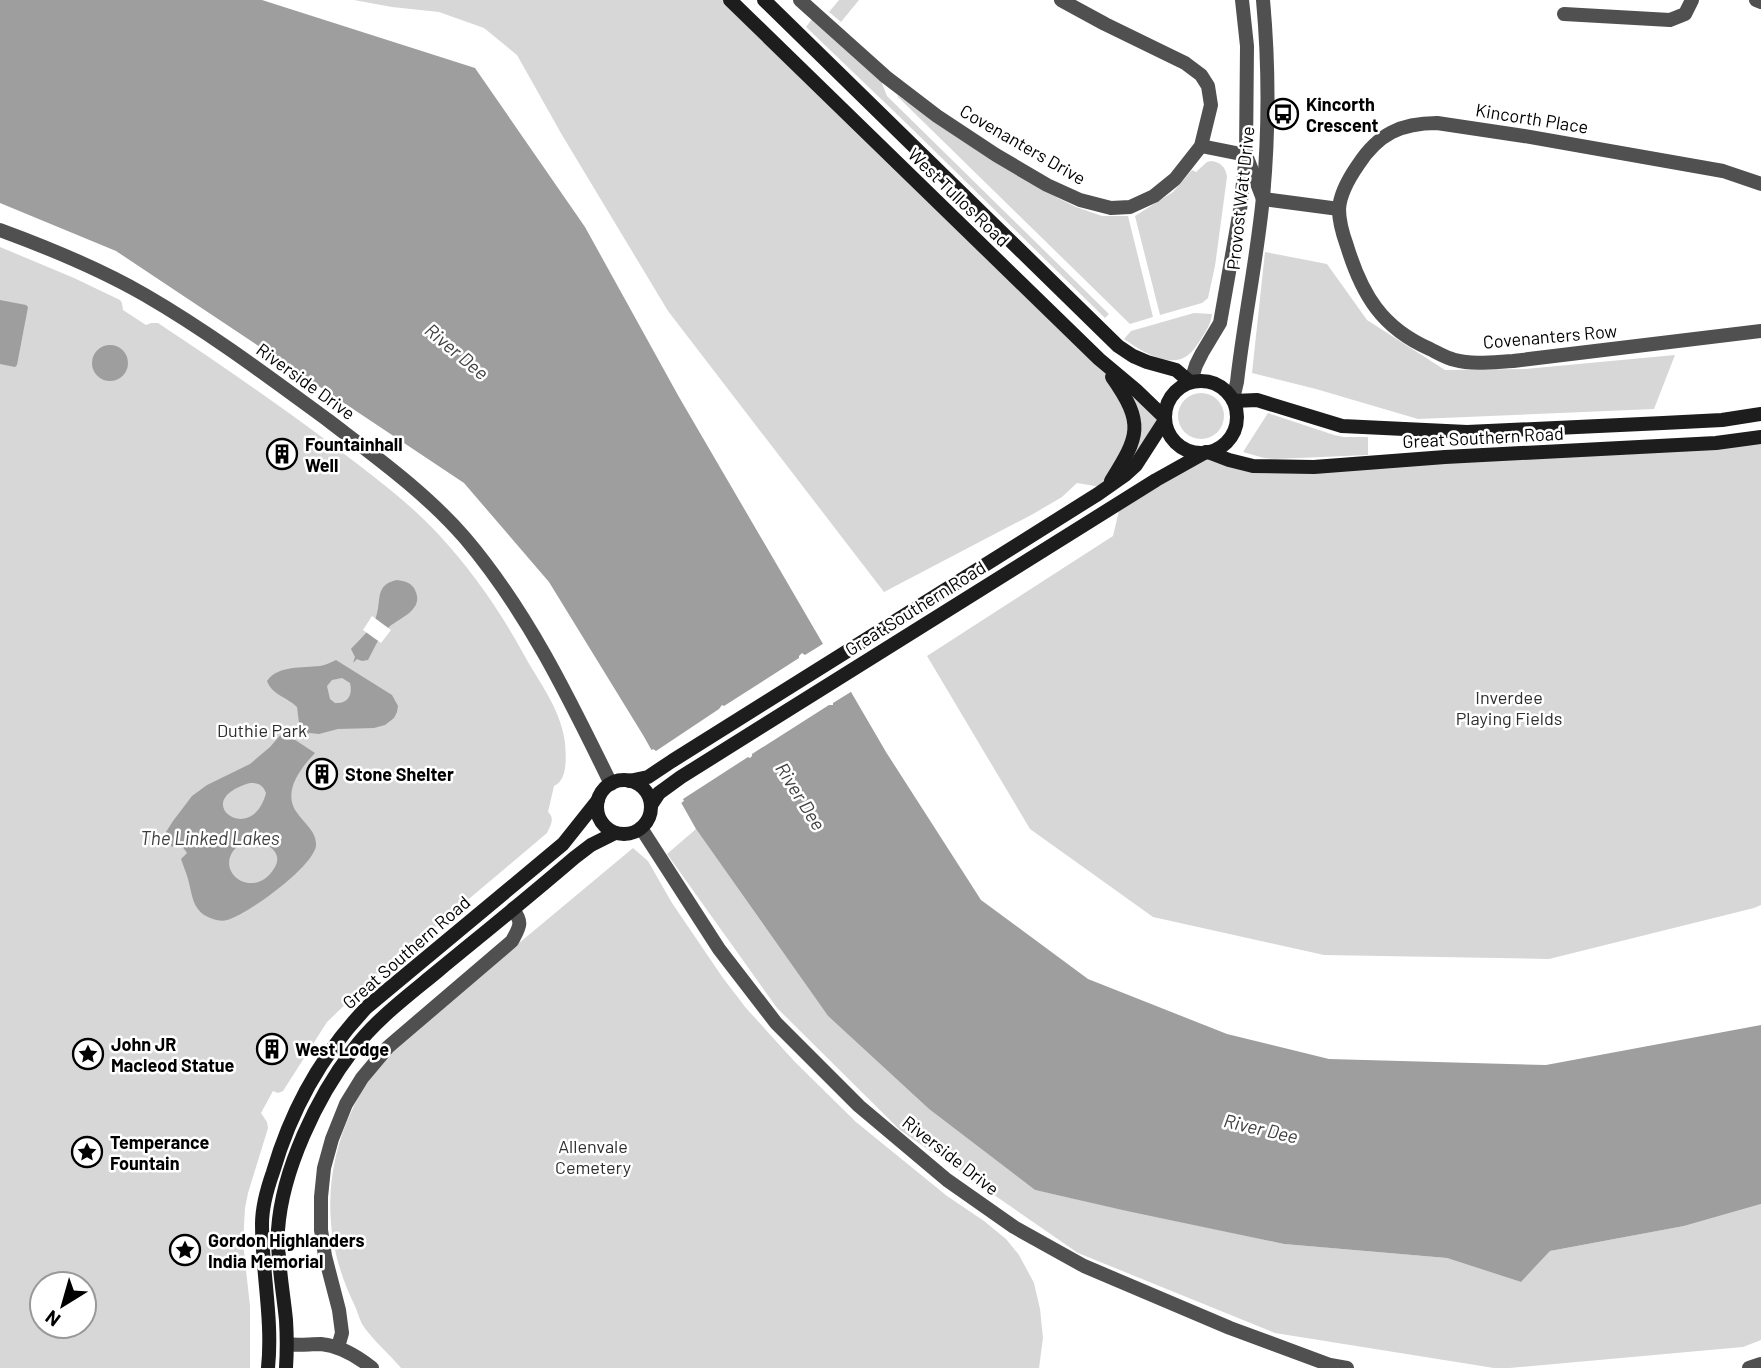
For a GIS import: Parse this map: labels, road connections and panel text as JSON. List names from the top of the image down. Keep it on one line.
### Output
{"streets":{"main road":["West Tullos Road","Great Southern Road"],"street":["Kincorth Place","Covenanters Drive","Provost Watt Drive","Covenanters Row","Riverside Drive"]},"crossings":[["Kincorth Place","Covenanters Row"],["West Tullos Road","Provost Watt Drive"],["West Tullos Road","Great Southern Road"],["Provost Watt Drive","Great Southern Road"],["Riverside Drive","Great Southern Road"]],"water":["River Dee","The Linked Lakes"],"parks":["Inverdee Playing Fields","Duthie Park","Allenvale Cemetery"],"places":{"bus stop":["Kincorth Crescent"],"building":["Fountainhall Well","Stone Shelter","West Lodge"],"place":["John JR Macleod Statue","Temperance Fountain","Gordon Highlanders India Memorial"]},"north":"bottom left"}
